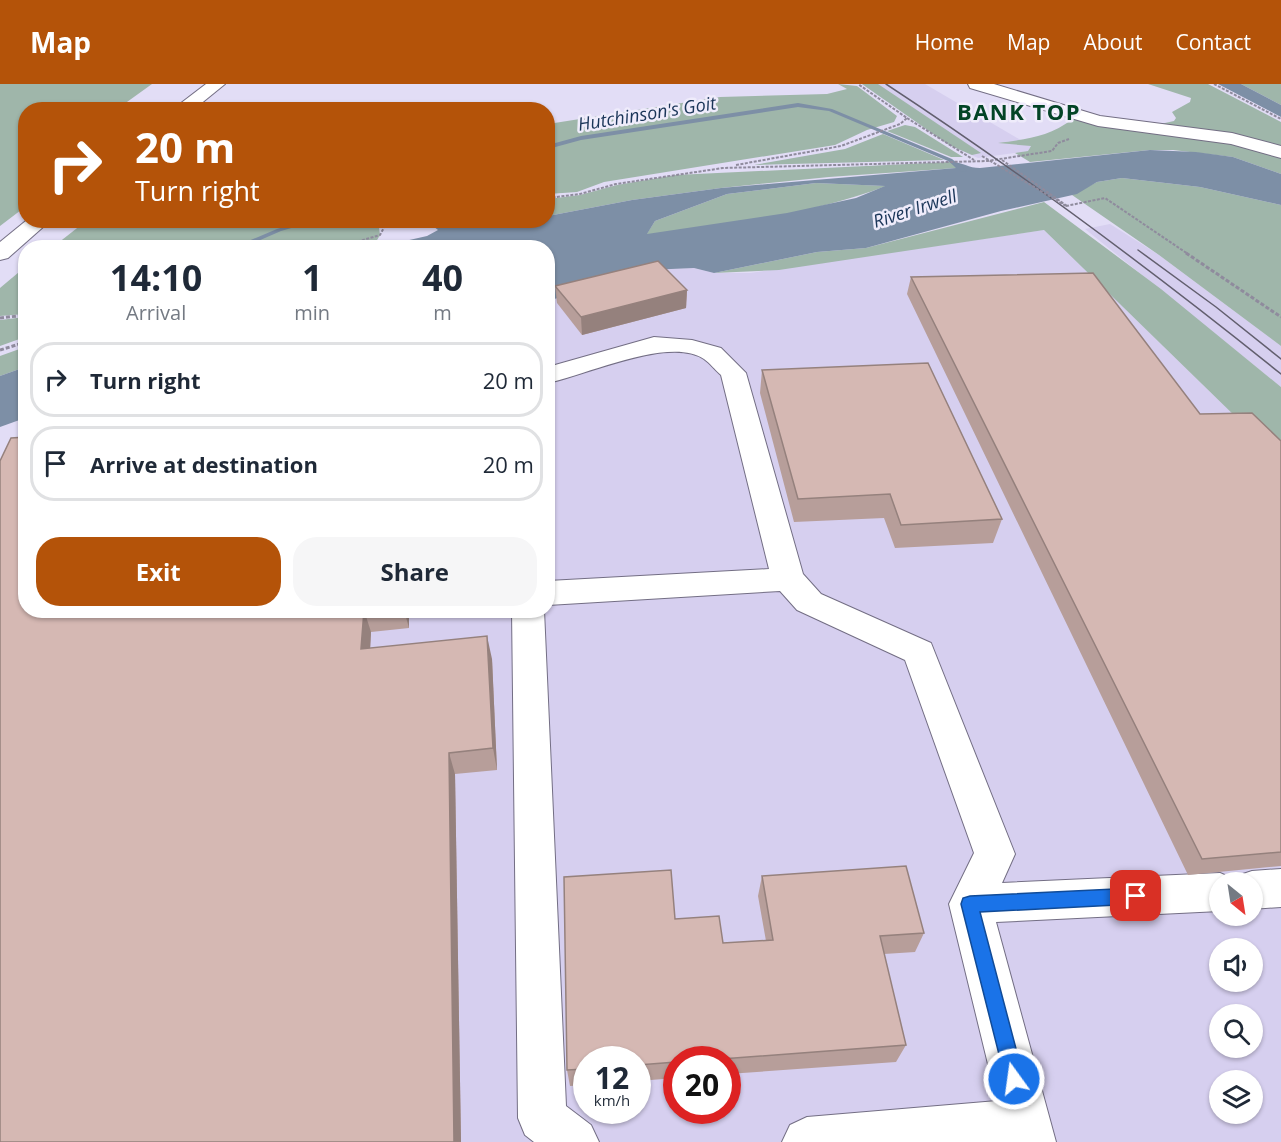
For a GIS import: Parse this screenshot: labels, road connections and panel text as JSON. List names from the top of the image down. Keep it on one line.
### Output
{"districts":["BANK TOP"],"water":["Hutchinson's Goit","River Irwell"],"north":"bottom right","page":{"header":"Map","nav":["Home","Map","About","Contact"],"turn":["20 m","Turn right"],"eta":["14:10","Arrival","1","min","40","m"],"list":[{"name":"Turn right","value":"20 m"},{"name":"Arrive at destination","value":"20 m"}],"buttons":["Exit","Share"],"speed":"12 km/h","limit":"20"}}
